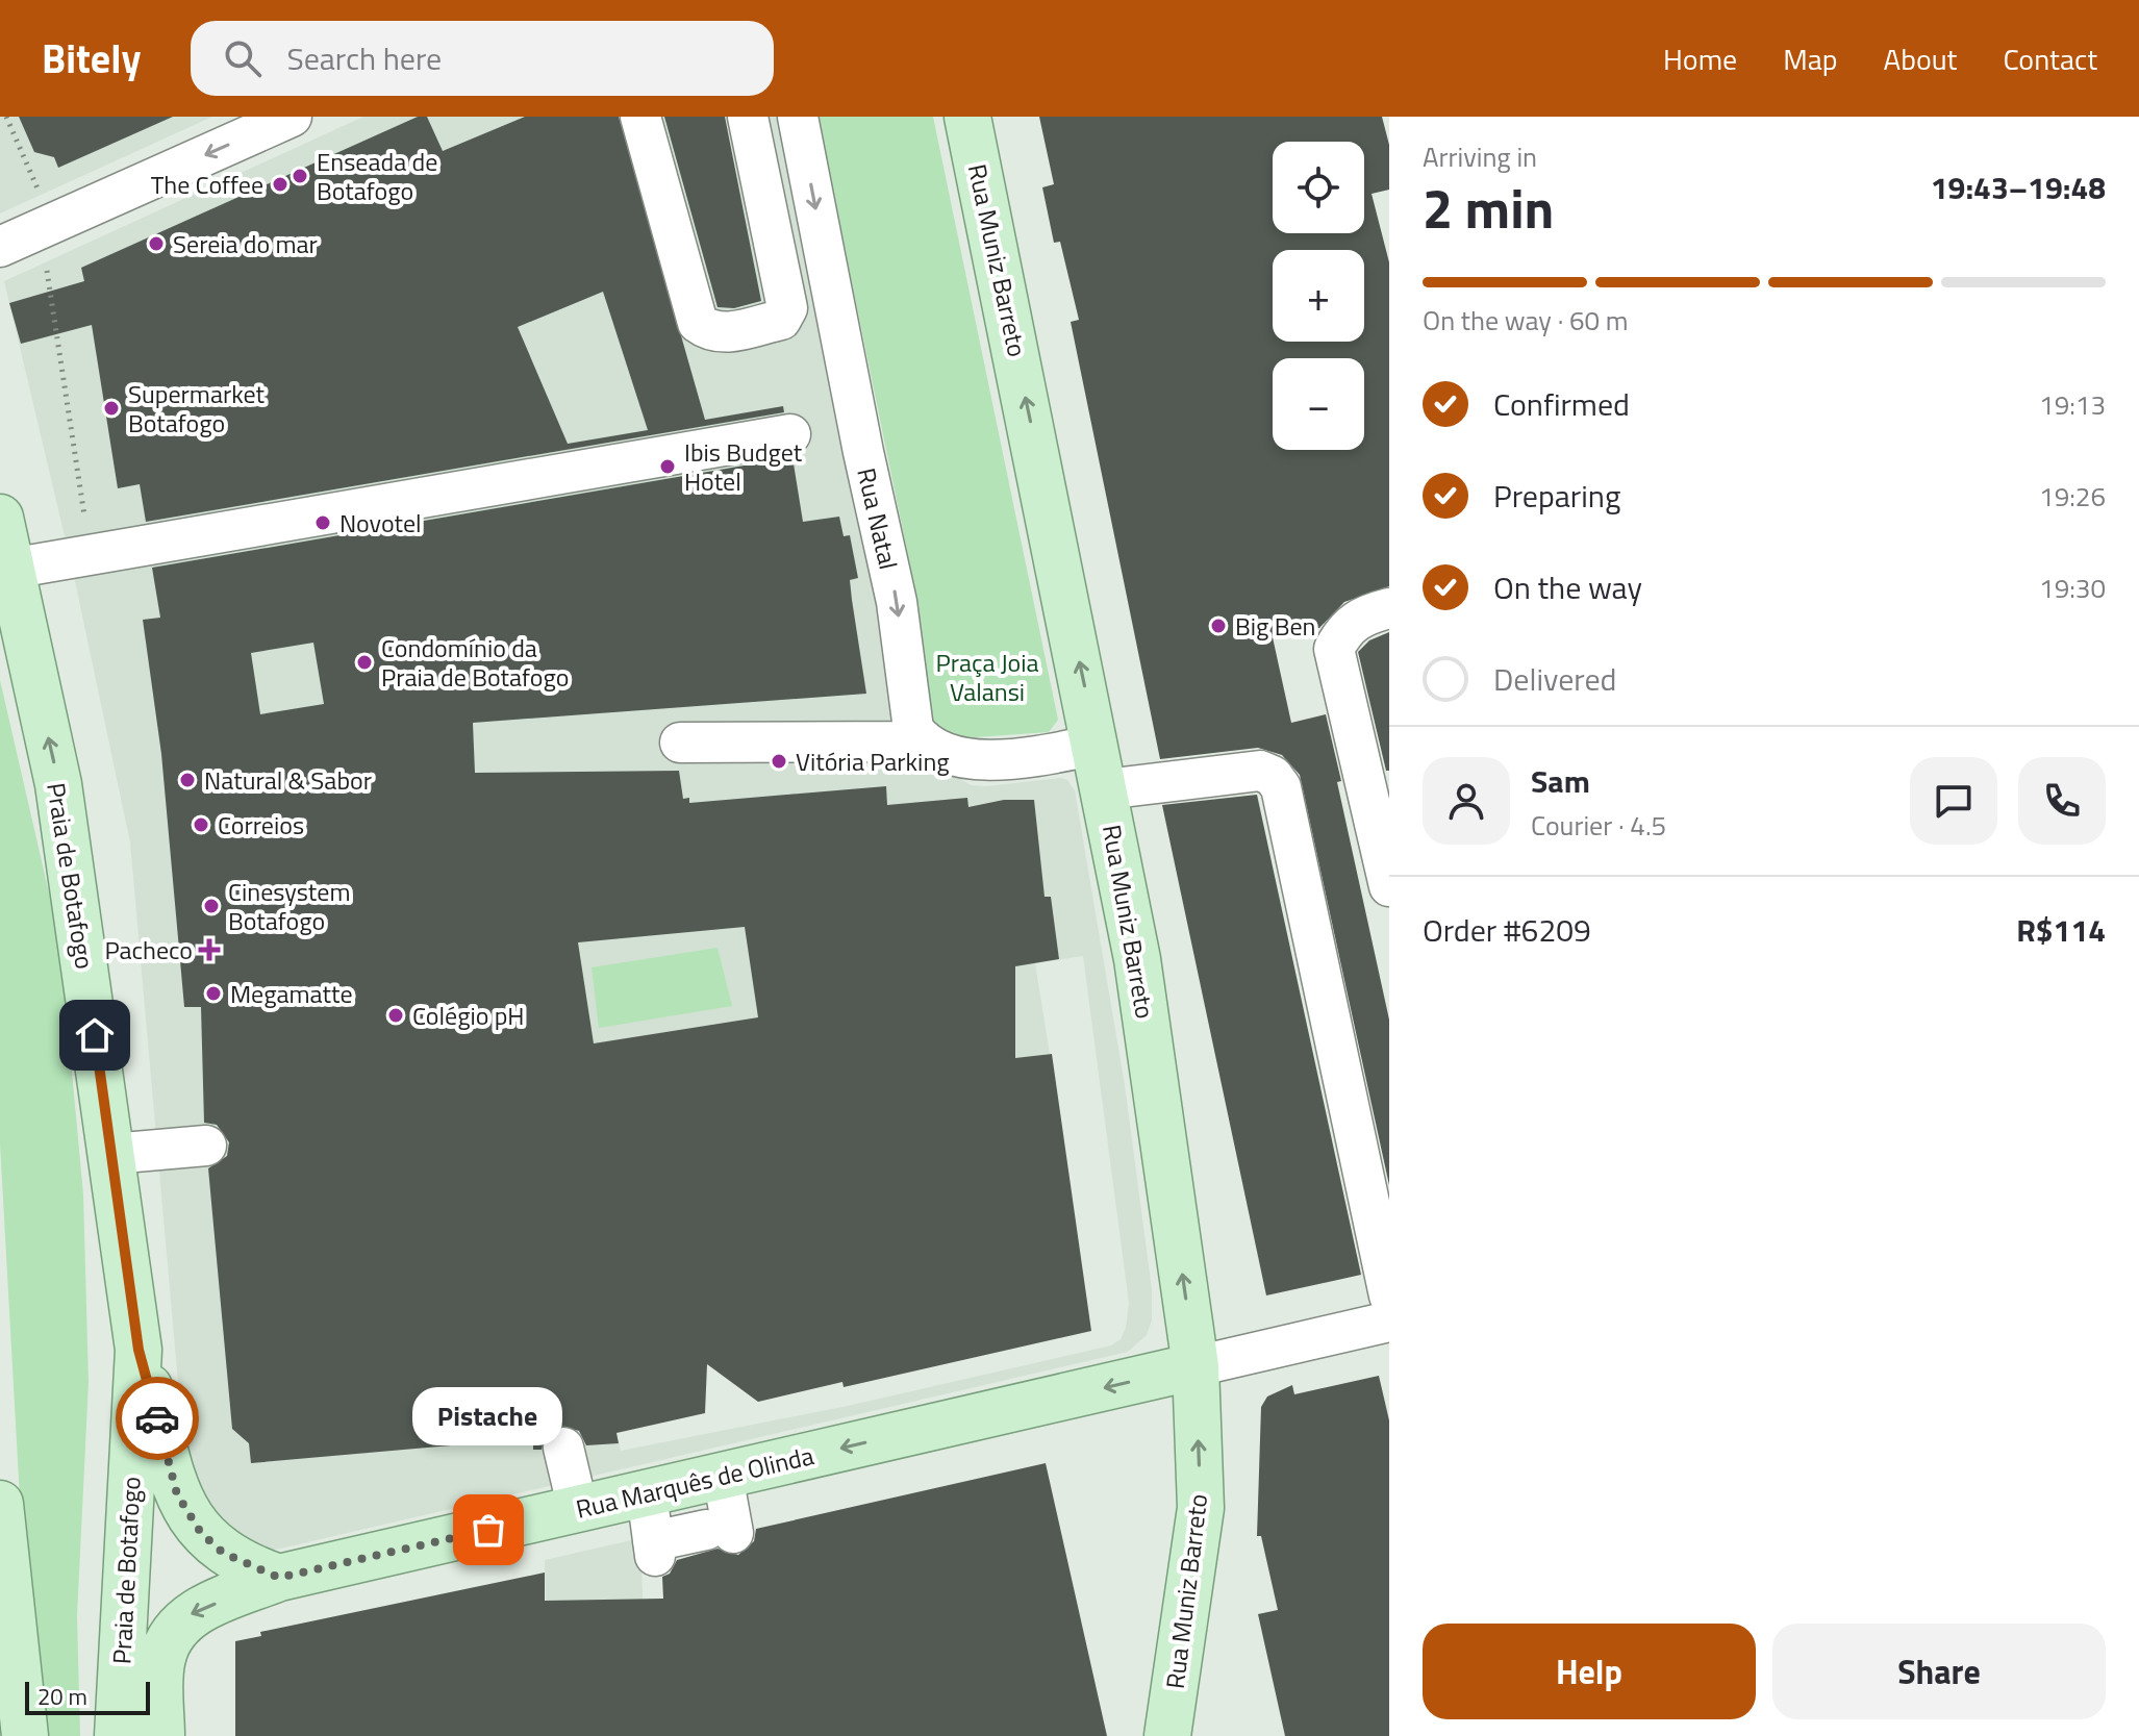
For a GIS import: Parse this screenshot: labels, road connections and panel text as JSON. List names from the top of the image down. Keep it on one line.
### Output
{"streets":{"main road":["Rua Muniz Barreto","Praia de Botafogo","Rua Marquês de Olinda"],"street":["Rua Natal"]},"crossings":[["Rua Muniz Barreto","Rua Marquês de Olinda"],["Praia de Botafogo","Rua Marquês de Olinda"]],"one_way":["Rua Muniz Barreto","Rua Natal","Rua Marquês de Olinda"],"parks":["Praça Joia Valansi"],"places":{"other":["Enseada de Botafogo","The Coffee","Sereia do mar","Supermarket Botafogo","Ibis Budget Hotel","Novotel","Big Ben","Condomínio da Praia de Botafogo","Vitória Parking","Natural & Sabor","Correios","Cinesystem Botafogo","Megamatte","Colégio pH","Pistache"],"health":["Pacheco"]},"scale_bar":"20 m","page":{"header":"Bitely","search":"Search here","nav":["Home","Map","About","Contact"],"heading":["2 min","Arriving in","19:43–19:48"],"panel":["Sam","Courier · 4.5","Order #6209","R$114"],"map_buttons":["+","−"],"bar":"On the way · 60 m","list":[["Confirmed","19:13"],["Preparing","19:26"],["On the way","19:30"],"Delivered"],"bubble":"Pistache","buttons":["Help","Share"],"scale":"20 m"}}
